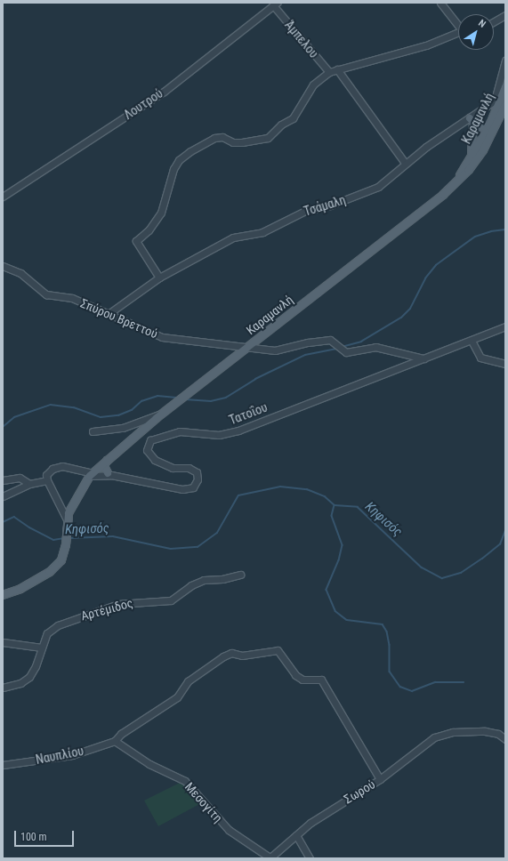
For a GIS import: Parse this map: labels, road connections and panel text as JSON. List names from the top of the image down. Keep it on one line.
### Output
{"streets":{"main road":["Καραμανλή"],"street":["Άμπελου","Λουτρού","Τσάμαλη","Σπύρου Βρεττού","Τατοΐου","Αρτέμιδος","Ναυπλίου","Σωρού","Μεσογίτη"]},"crossings":[["Άμπελου","Λουτρού"],["Καραμανλή","Σπύρου Βρεττού"],["Καραμανλή","Τατοΐου"],["Τσάμαλη","Σπύρου Βρεττού"],["Σπύρου Βρεττού","Τατοΐου"],["Ναυπλίου","Μεσογίτη"],["Σωρού","Μεσογίτη"]],"water":["Κηφισός"],"scale_bar":"100 m","north":"top right"}
